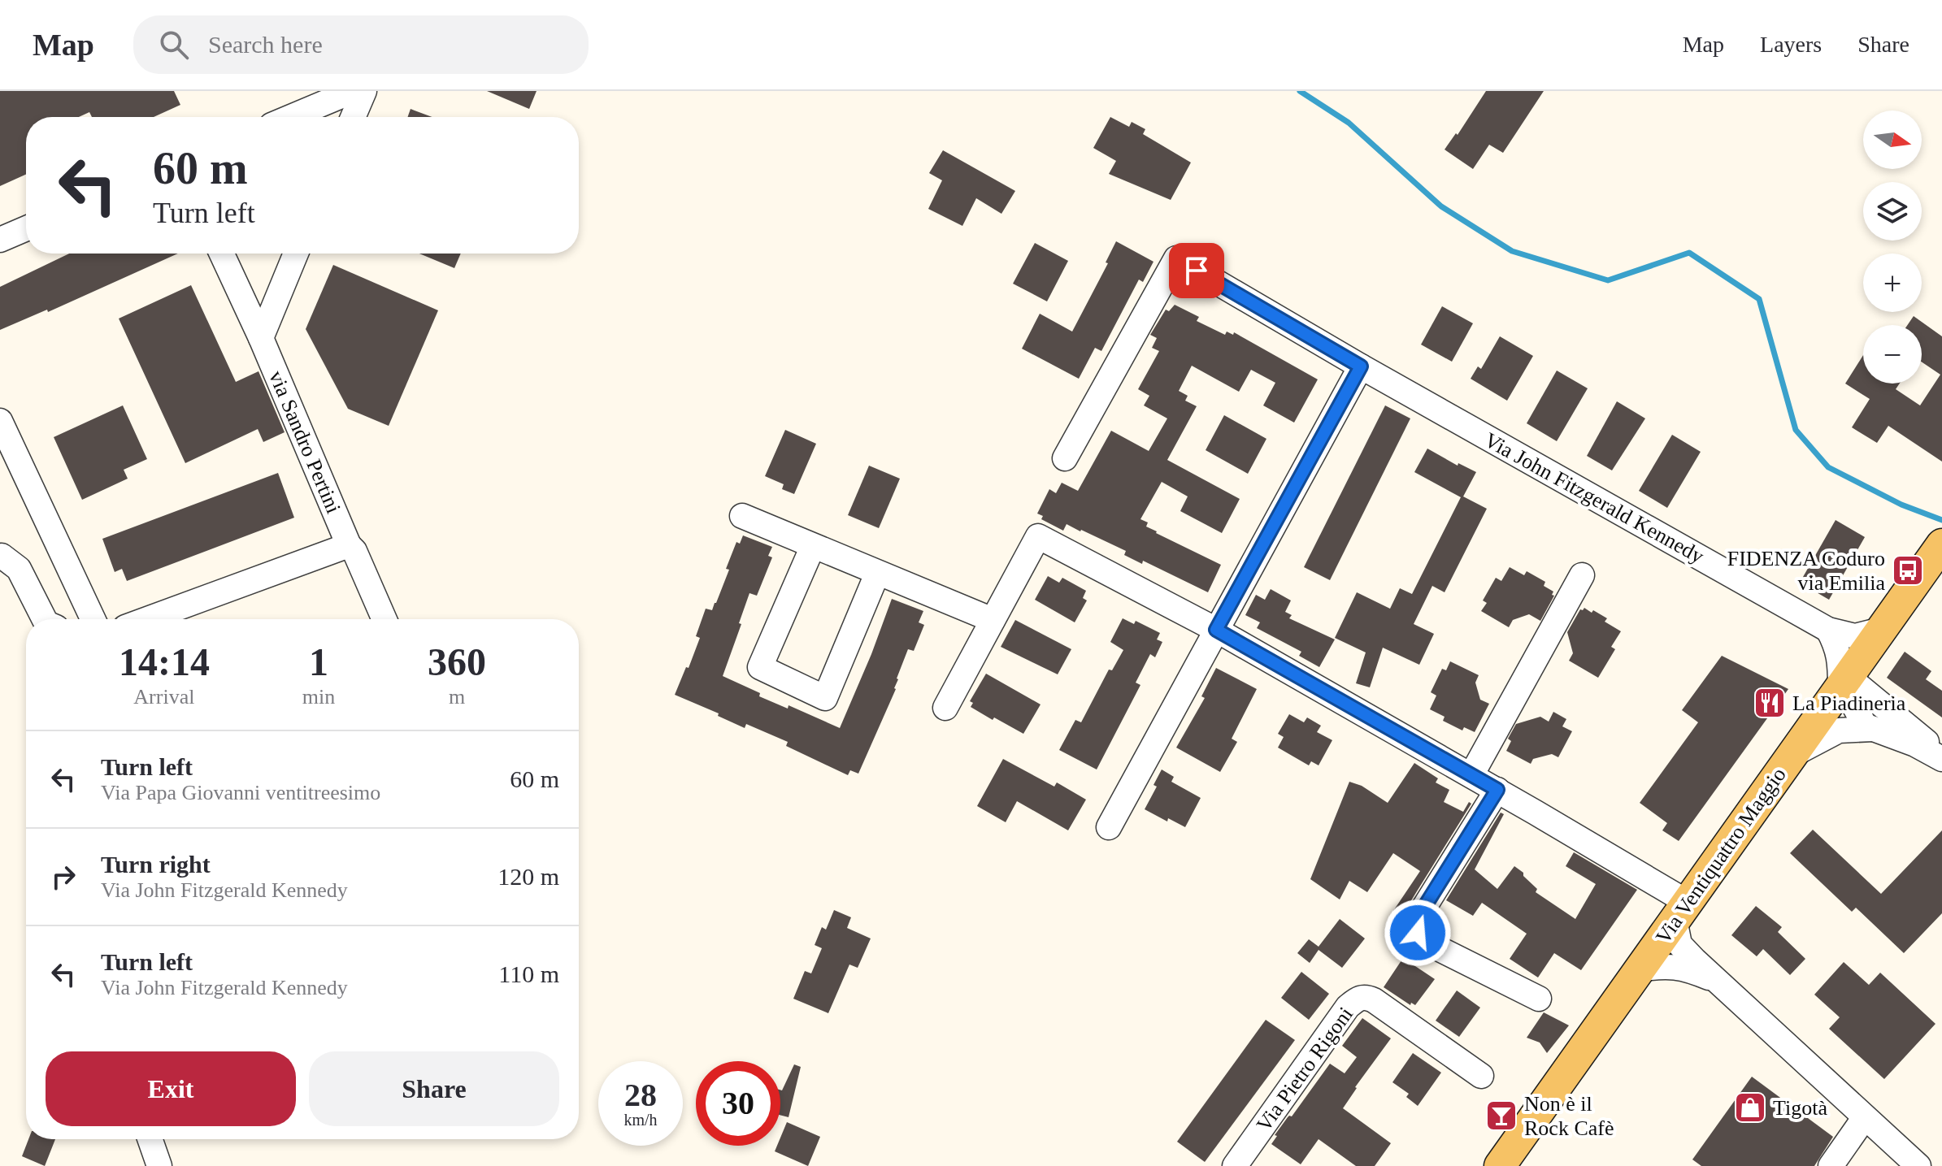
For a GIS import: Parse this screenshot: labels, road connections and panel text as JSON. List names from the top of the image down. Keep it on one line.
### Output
{"streets":{"main road":["Via Ventiquattro Maggio"],"street":["via Sandro Pertini","Via John Fitzgerald Kennedy","Via Pietro Rigoni"]},"crossings":[["Via John Fitzgerald Kennedy","Via Ventiquattro Maggio"]],"places":{"bus stop":["FIDENZA Coduro via Emilia"],"restaurant":["La Piadineria"],"shop":["Tigotà"],"bar":["Non è il Rock Cafè"]},"north":"right","page":{"header":"Map","search":"Search here","nav":["Map","Layers","Share"],"map_buttons":["+","−"],"turn":["60 m","Turn left"],"eta":["14:14","Arrival","1","min","360","m"],"list":[{"name":"Turn left","note":"Via Papa Giovanni ventitreesimo","value":"60 m"},{"name":"Turn right","note":"Via John Fitzgerald Kennedy","value":"120 m"},{"name":"Turn left","note":"Via John Fitzgerald Kennedy","value":"110 m"}],"buttons":["Exit","Share"],"speed":"28 km/h","limit":"30"}}
